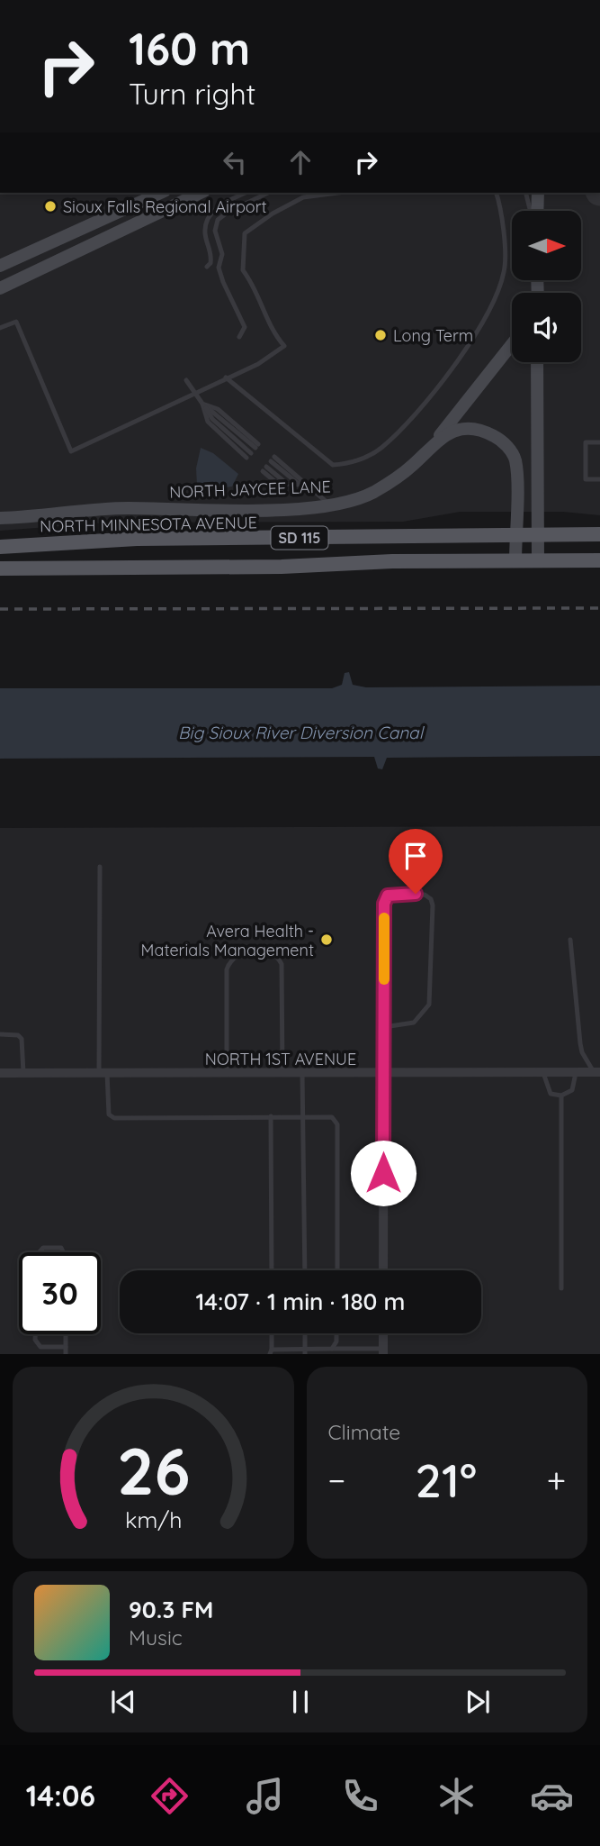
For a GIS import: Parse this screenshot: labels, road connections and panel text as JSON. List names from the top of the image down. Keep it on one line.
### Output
{"streets":{"main road":["NORTH JAYCEE LANE","NORTH MINNESOTA AVENUE","SD 115"],"street":["NORTH 1ST AVENUE"]},"crossings":[["NORTH JAYCEE LANE","NORTH MINNESOTA AVENUE"],["NORTH JAYCEE LANE","SD 115"]],"water":["Big Sioux River Diversion Canal"],"places":["Sioux Falls Regional Airport","Long Term","Avera Health - Materials Management"],"north":"right","page":{"turn":["160 m","Turn right"],"limit":"30","trip":"14:07 · 1 min · 180 m","tile":"Climate","heat":["−","21°","+"],"song":["90.3 FM","Music"],"tabs":"14:06","gauge":["26","km/h"]}}
